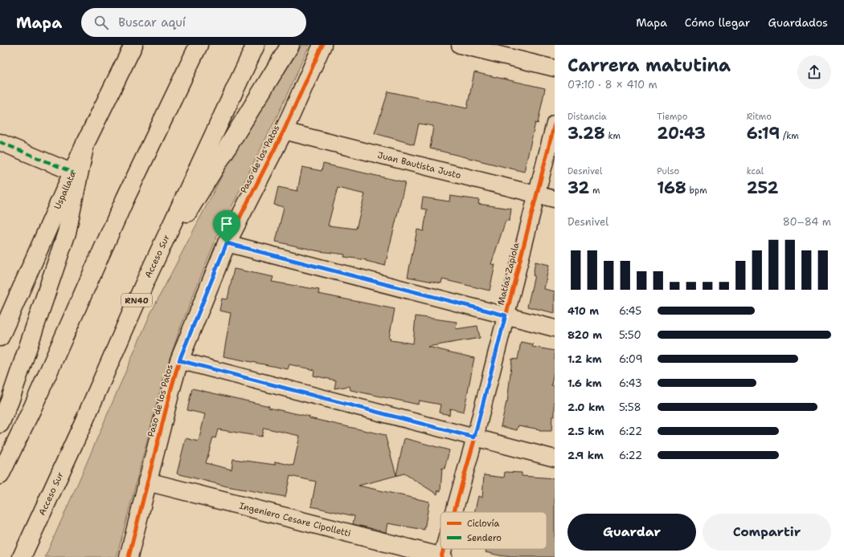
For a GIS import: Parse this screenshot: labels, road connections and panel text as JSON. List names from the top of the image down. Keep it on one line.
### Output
{"streets":{"main road":["Paso de los Patos","Uspallata","Acceso Sur","RN40","Ingeniero Cesare Cipolletti"],"street":["Juan Bautista Justo","Matías Zapiola"]},"crossings":[["Paso de los Patos","Juan Bautista Justo"],["Paso de los Patos","Ingeniero Cesare Cipolletti"],["Juan Bautista Justo","Matías Zapiola"],["Matías Zapiola","Ingeniero Cesare Cipolletti"]],"legend":["Ciclovía","Sendero"],"page":{"header":"Mapa","search":"Buscar aquí","nav":["Mapa","Cómo llegar","Guardados"],"heading":["Carrera matutina","07:10 · 8 × 410 m"],"stats":[["Distancia","3.28 km"],["Tiempo","20:43"],["Ritmo","6:19 /km"],["Desnivel","32 m"],["Pulso","168 bpm"],["kcal","252"]],"chart":["Desnivel","80–84 m"],"list":[{"name":"410 m","note":"6:45"},{"name":"820 m","note":"5:50"},{"name":"1.2 km","note":"6:09"},{"name":"1.6 km","note":"6:43"},{"name":"2.0 km","note":"5:58"},{"name":"2.5 km","note":"6:22"},{"name":"2.9 km","note":"6:22"}],"buttons":["Guardar","Compartir"]}}
